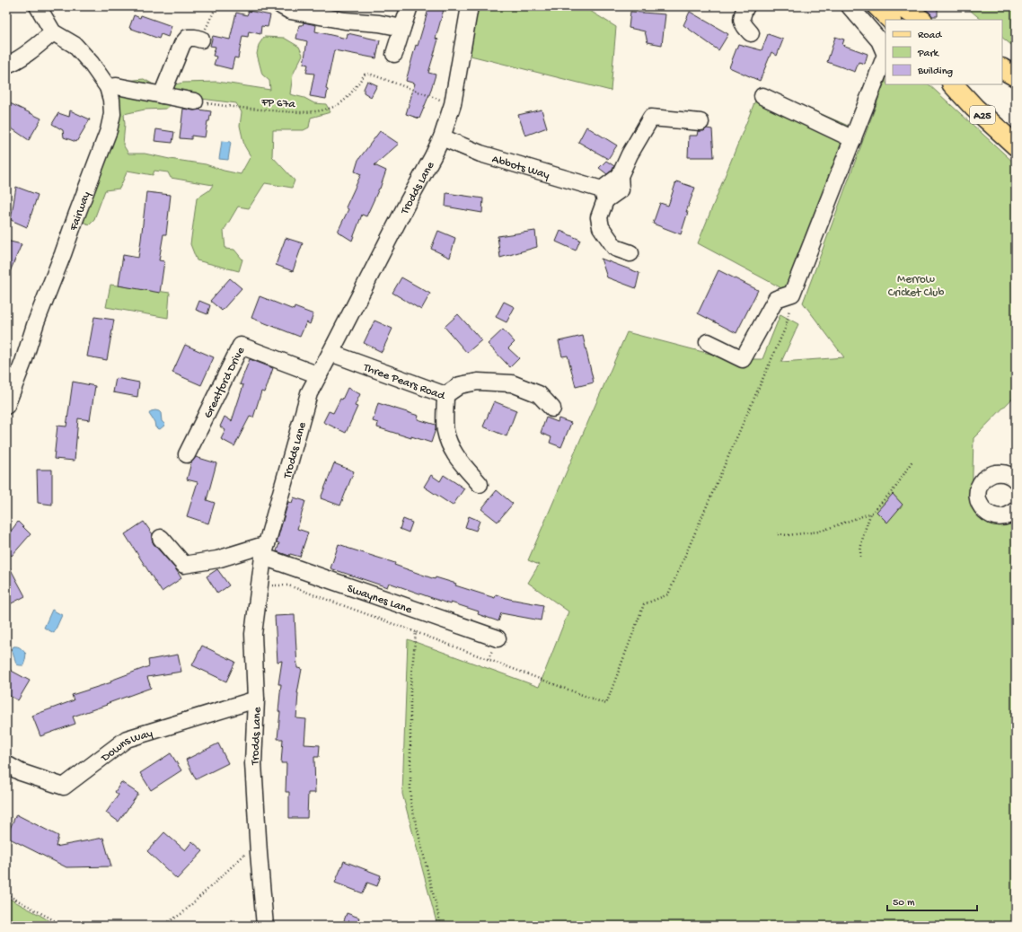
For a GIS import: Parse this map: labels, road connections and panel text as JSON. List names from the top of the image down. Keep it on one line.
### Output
{"streets":{"main road":["A25"],"street":["Abbots Way","Trodds Lane","Fairway","Three Pears Road","Greatford Drive","Swaynes Lane","Downs Way"],"path":["FP 67a"]},"crossings":[["FP 67a","Trodds Lane"],["Abbots Way","Trodds Lane"],["Trodds Lane","Three Pears Road"],["Trodds Lane","Greatford Drive"],["Trodds Lane","Swaynes Lane"],["Trodds Lane","Downs Way"]],"parks":["Merrow Cricket Club"],"legend":["Road","Park","Building"],"scale_bar":"50 m"}
